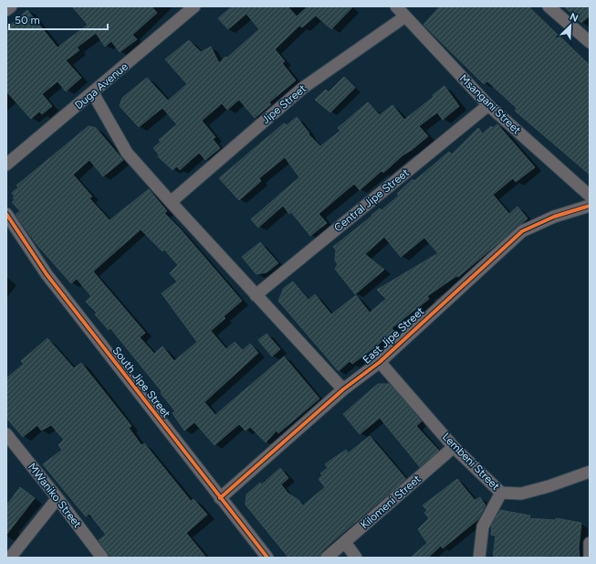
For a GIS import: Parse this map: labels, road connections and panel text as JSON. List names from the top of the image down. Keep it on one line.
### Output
{"streets":{"street":["Duga Avenue","Jipe Street","Msangani Street","Central Jipe Street","East Jipe Street","South Jipe Street","Lembeni Street","MWaniko Street","Kilomeni Street"]},"crossings":[["Jipe Street","Msangani Street"],["Msangani Street","Central Jipe Street"],["East Jipe Street","South Jipe Street"],["East Jipe Street","Lembeni Street"],["Lembeni Street","Kilomeni Street"]],"scale_bar":"50 m","north":"top right"}
